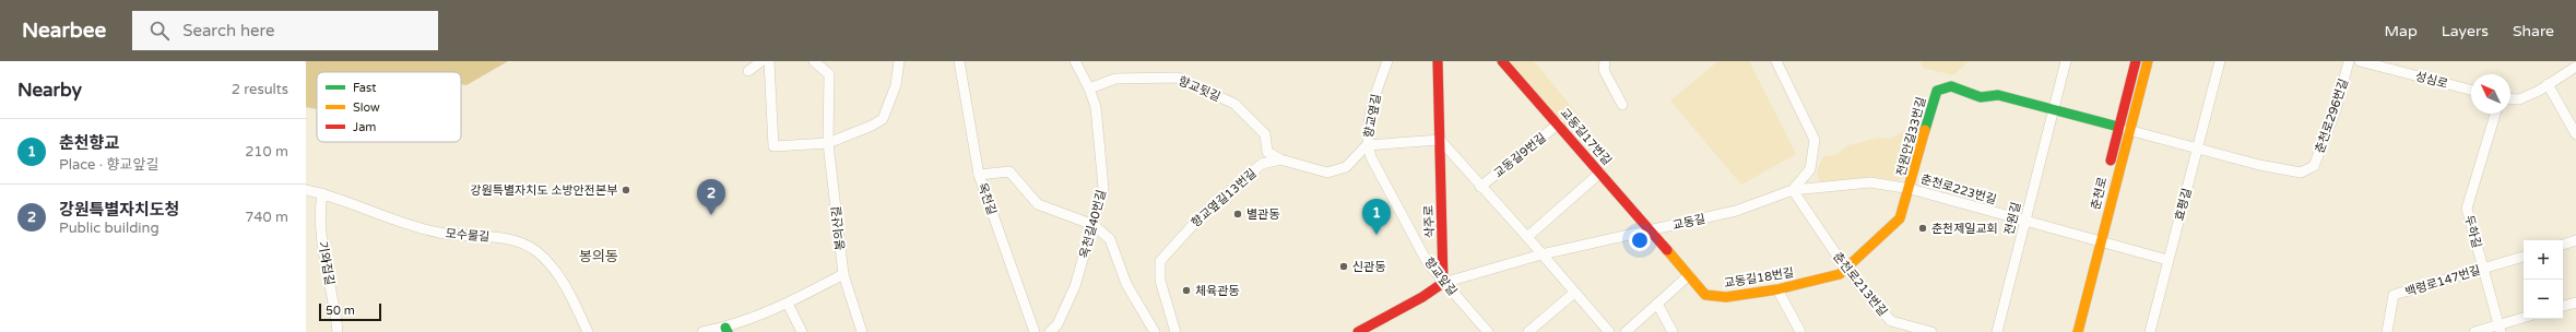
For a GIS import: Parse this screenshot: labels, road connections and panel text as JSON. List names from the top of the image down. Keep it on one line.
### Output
{"streets":{"street":["성심로","향교뒷길","향교옆길","춘천로296번길","교동길17번길","전원안길33번길","교동길9번길","춘천로223번길","춘천로","향교옆길13번길","옥천길","효평길","전원길","삭주로","교동길","옥천길40번길","봉의산길","두하길","모수물길","기와집길","향교앞길","교동길18번길","백령로147번길","춘천로213번길"]},"crossings":[["향교뒷길","향교옆길13번길"],["향교뒷길","옥천길40번길"],["향교옆길","향교앞길"],["춘천로296번길","효평길"],["교동길17번길","교동길9번길"],["교동길17번길","교동길"],["교동길17번길","교동길18번길"],["전원안길33번길","춘천로223번길"],["전원안길33번길","전원길"],["춘천로223번길","춘천로"],["춘천로223번길","전원길"],["춘천로223번길","교동길"],["춘천로223번길","교동길18번길"],["춘천로223번길","춘천로213번길"],["삭주로","교동길"],["삭주로","향교앞길"],["교동길","향교앞길"],["교동길","교동길18번길"],["교동길","춘천로213번길"],["두하길","백령로147번길"],["모수물길","기와집길"],["교동길18번길","춘천로213번길"]],"districts":["봉의동"],"places":["강원특별자치도 소방안전본부","별관동","춘천제일교회","신관동","체육관동"],"legend":["Fast","Slow","Jam"],"scale_bar":"50 m","north":"top left","page":{"header":"Nearbee","search":"Search here","nav":["Map","Layers","Share"],"heading":["Nearby","2 results"],"list":[{"mark":"1","name":"춘천향교","note":"Place · 향교앞길","value":"210 m"},{"mark":"2","name":"강원특별자치도청","note":"Public building","value":"740 m"}],"pins":["2","1"],"map_buttons":["+","−"],"scale":"50 m"}}
